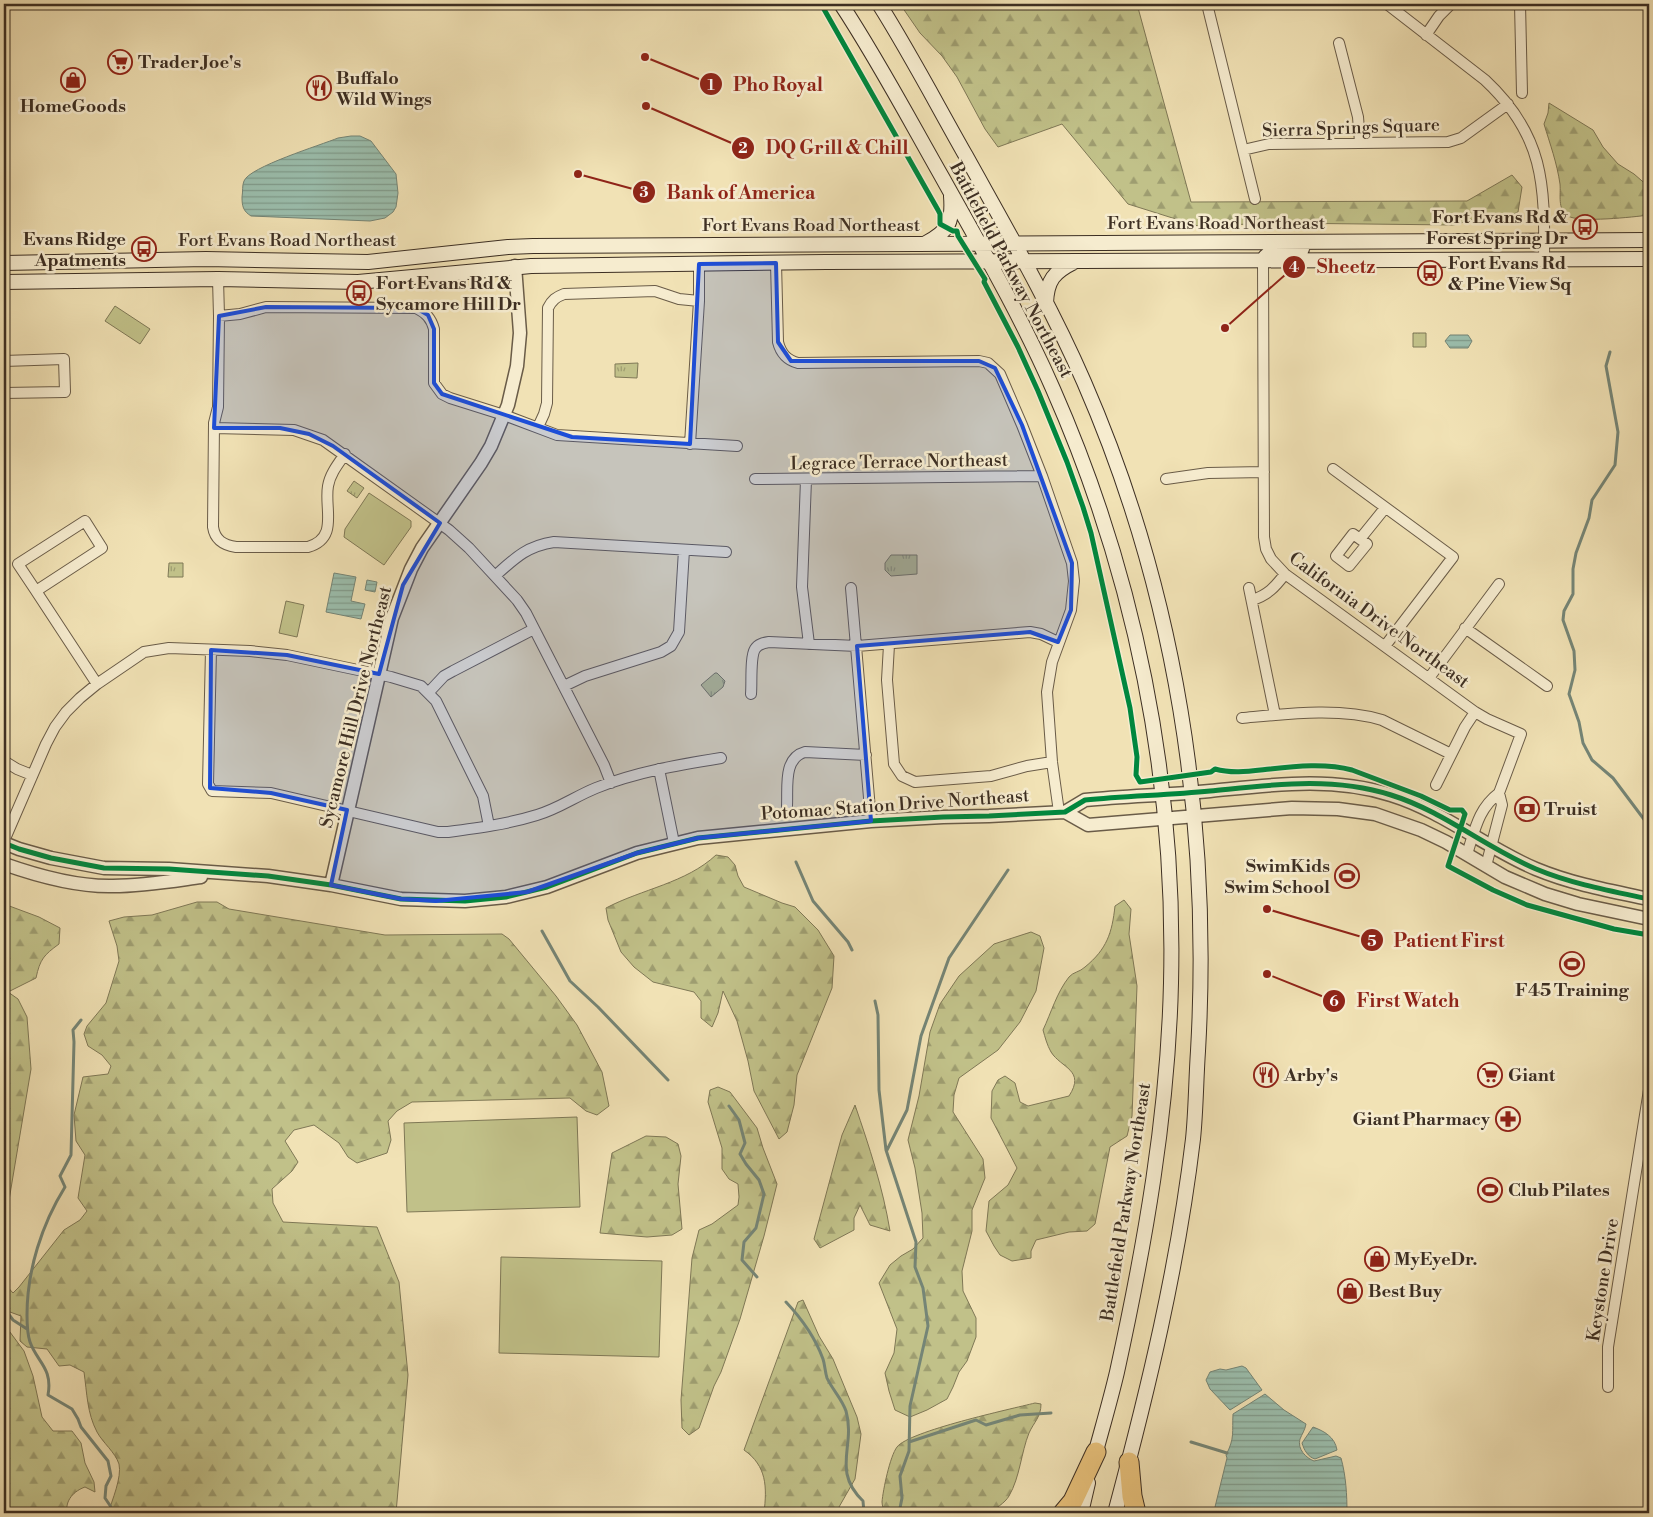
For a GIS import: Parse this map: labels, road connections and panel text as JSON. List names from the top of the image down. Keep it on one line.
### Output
{"streets":{"main road":["Fort Evans Road Northeast","Battlefield Parkway Northeast"],"street":["Sierra Springs Square","Legrace Terrace Northeast","California Drive Northeast","Sycamore Hill Drive Northeast","Potomac Station Drive Northeast","Keystone Drive"]},"crossings":[["Fort Evans Road Northeast","Battlefield Parkway Northeast"],["Battlefield Parkway Northeast","Potomac Station Drive Northeast"],["Sycamore Hill Drive Northeast","Potomac Station Drive Northeast"]],"places":{"other":["Pho Royal","DQ Grill & Chill","Bank of America","Sheetz","Patient First","First Watch"],"supermarket":["Trader Joe's","Giant"],"shop":["HomeGoods","MyEyeDr.","Best Buy"],"restaurant":["Buffalo Wild Wings","Arby's"],"bus stop":["Fort Evans Rd & Forest Spring Dr","Evans Ridge Apatments","Fort Evans Rd & Pine View Sq","Fort Evans Rd & Sycamore Hill Dr"],"bank":["Truist"],"sports":["SwimKids Swim School","F45 Training","Club Pilates"],"pharmacy":["Giant Pharmacy"]}}
